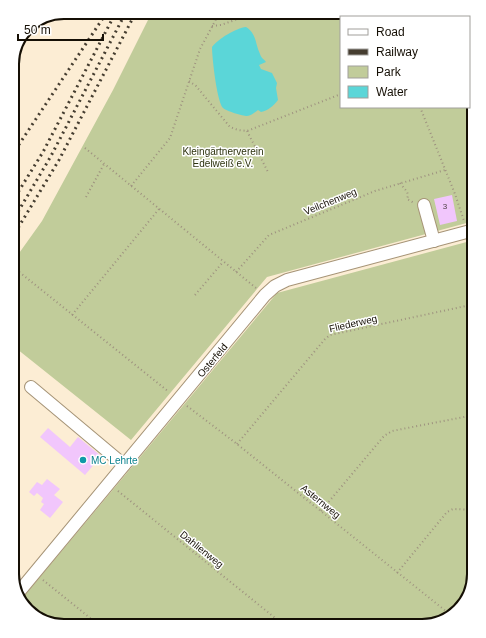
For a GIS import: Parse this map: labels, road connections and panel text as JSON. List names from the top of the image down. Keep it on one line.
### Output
{"streets":{"street":["Osterfeld"],"path":["Veilchenweg","Fliederweg","Asternweg","Dahlienweg"]},"crossings":[["Fliederweg","Asternweg"],["Osterfeld","Asternweg"],["Osterfeld","Dahlienweg"]],"parks":["Kleingärtnerverein Edelweiß e.V."],"places":["MC Lehrte"],"house_numbers":["3"],"legend":["Road","Railway","Park","Water"],"scale_bar":"50 m"}
